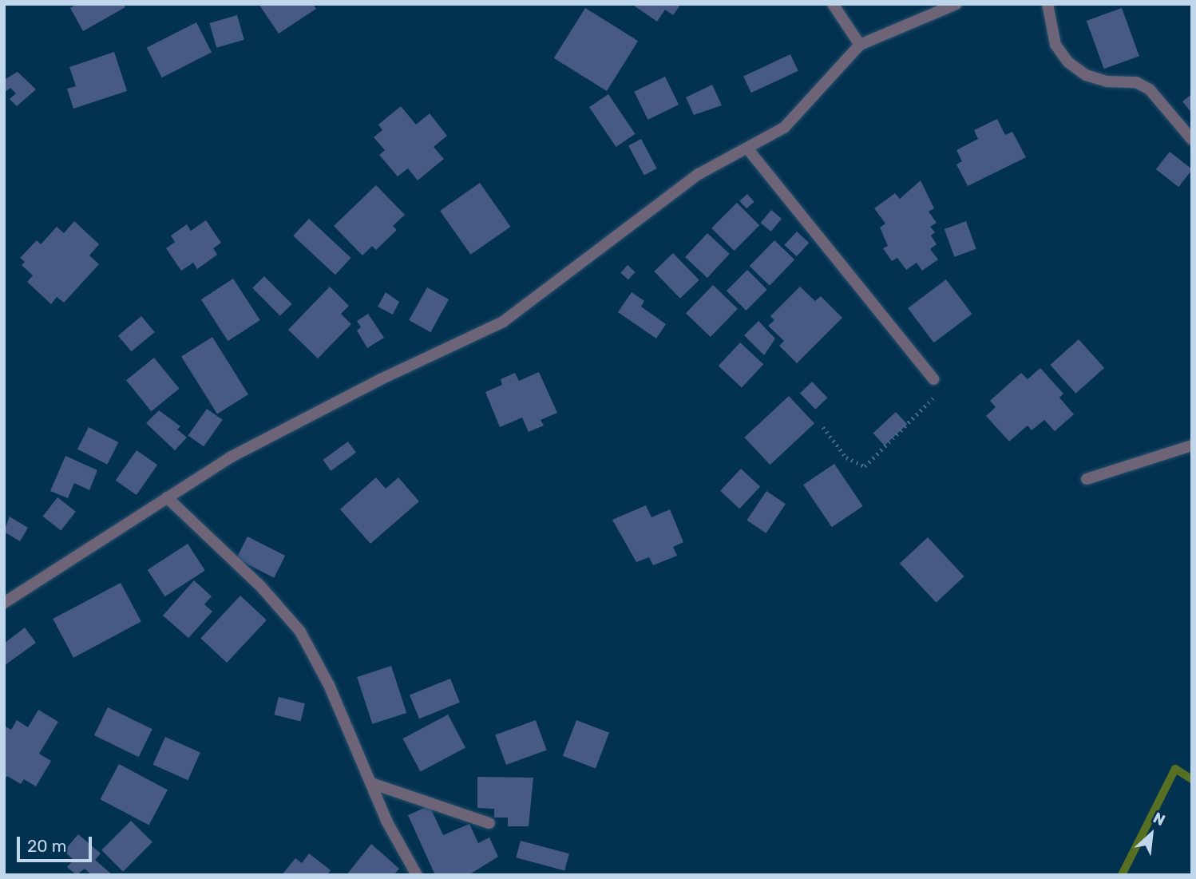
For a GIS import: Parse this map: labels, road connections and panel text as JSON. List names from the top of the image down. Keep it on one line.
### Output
{"scale_bar":"20 m","north":"top right"}
